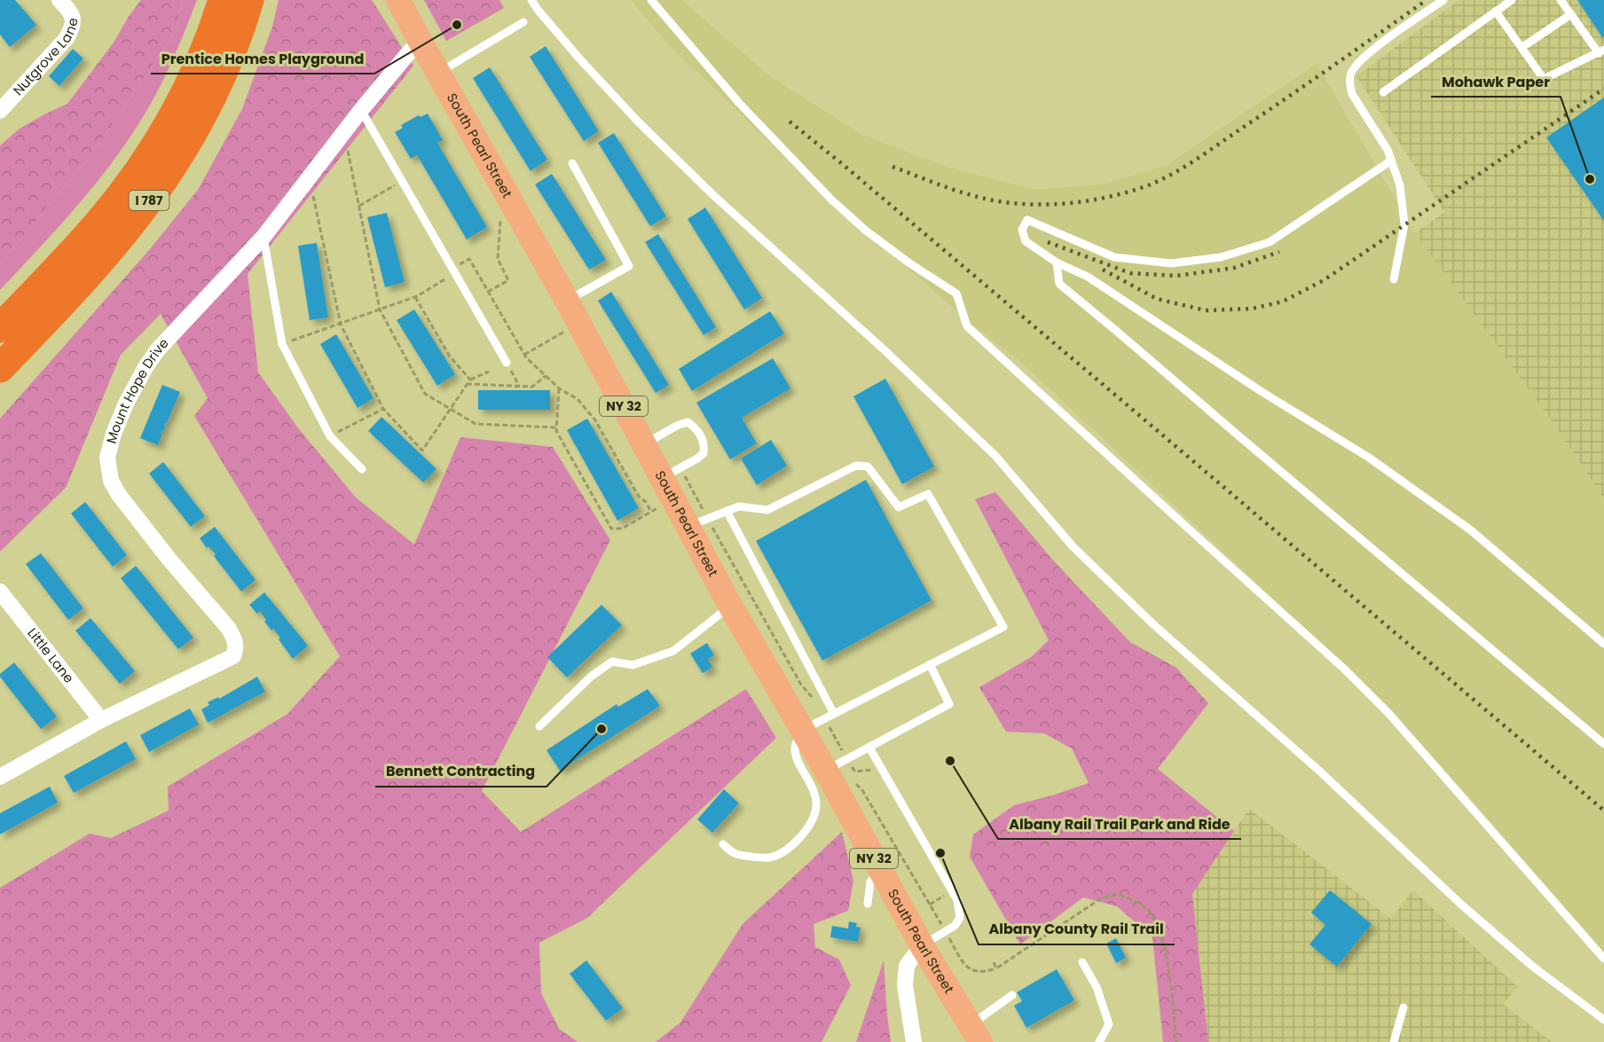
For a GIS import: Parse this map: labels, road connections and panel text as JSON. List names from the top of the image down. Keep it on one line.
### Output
{"streets":{"highway":["I 787"],"main road":["South Pearl Street","NY 32"],"street":["Nutgrove Lane","Mount Hope Drive","Little Lane"]},"crossings":[["South Pearl Street","Mount Hope Drive"],["Mount Hope Drive","Little Lane"]],"places":["Prentice Homes Playground","Mohawk Paper","Bennett Contracting","Albany Rail Trail Park and Ride","Albany County Rail Trail"]}
